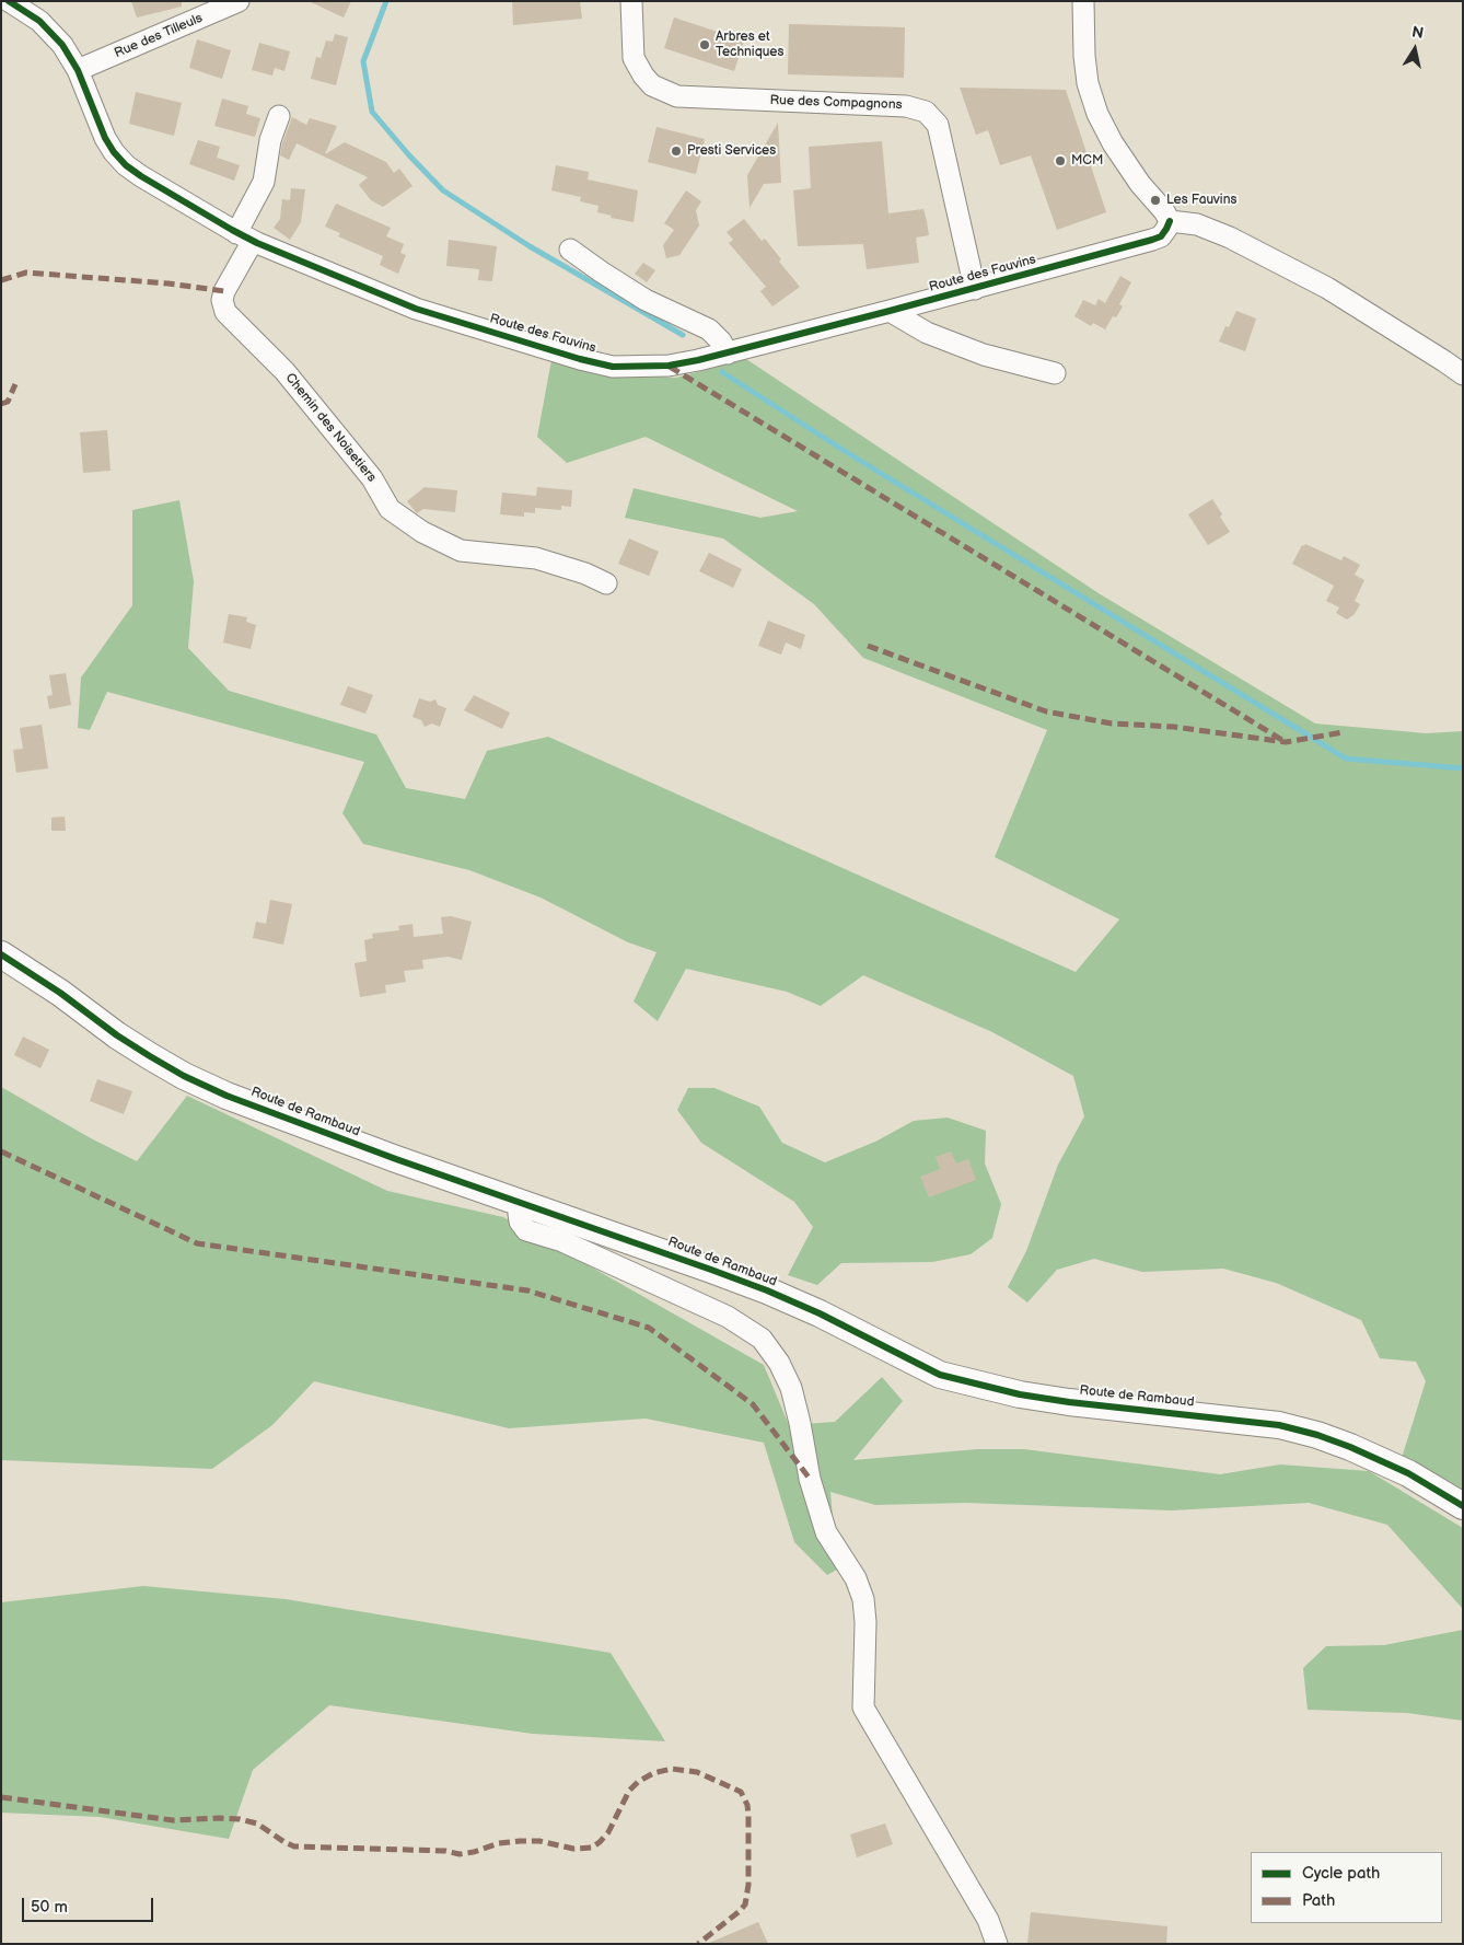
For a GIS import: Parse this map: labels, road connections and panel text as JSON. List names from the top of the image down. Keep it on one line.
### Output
{"streets":{"street":["Rue des Tilleuls","Rue des Compagnons","Route des Fauvins","Chemin des Noisetiers","Route de Rambaud"]},"crossings":[["Rue des Tilleuls","Route des Fauvins"],["Rue des Compagnons","Route des Fauvins"],["Route des Fauvins","Chemin des Noisetiers"]],"places":["Arbres et Techniques","Presti Services","MCM","Les Fauvins"],"legend":["Cycle path","Path"],"scale_bar":"50 m","north":"top"}
